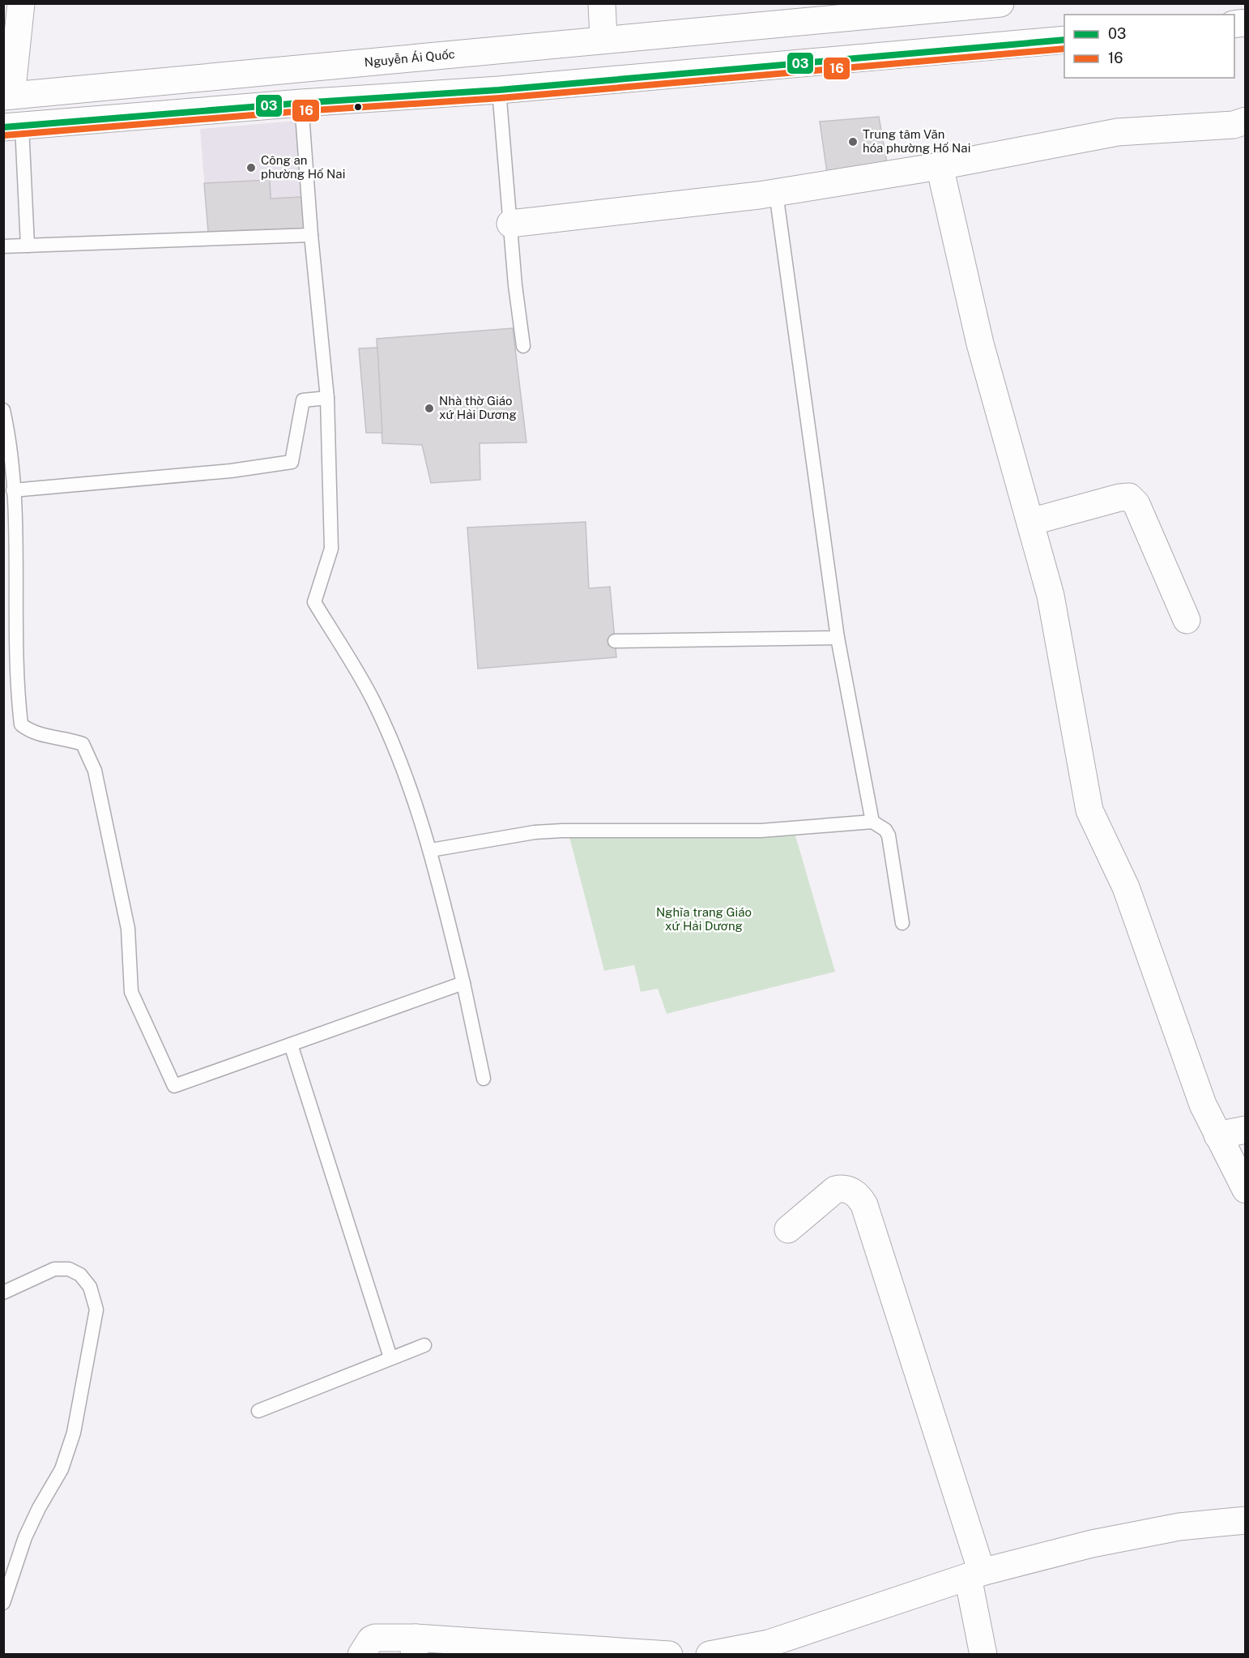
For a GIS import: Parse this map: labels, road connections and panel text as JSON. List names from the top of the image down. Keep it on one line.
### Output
{"streets":{"street":["Nguyễn Ái Quốc"]},"parks":["Nghĩa trang Giáo xứ Hải Dương"],"places":["Trung tâm Văn hóa phường Hố Nai","Công an phường Hố Nai","Nhà thờ Giáo xứ Hải Dương"],"lines":["transit line 03","transit line 16"],"legend":["03","16"]}
